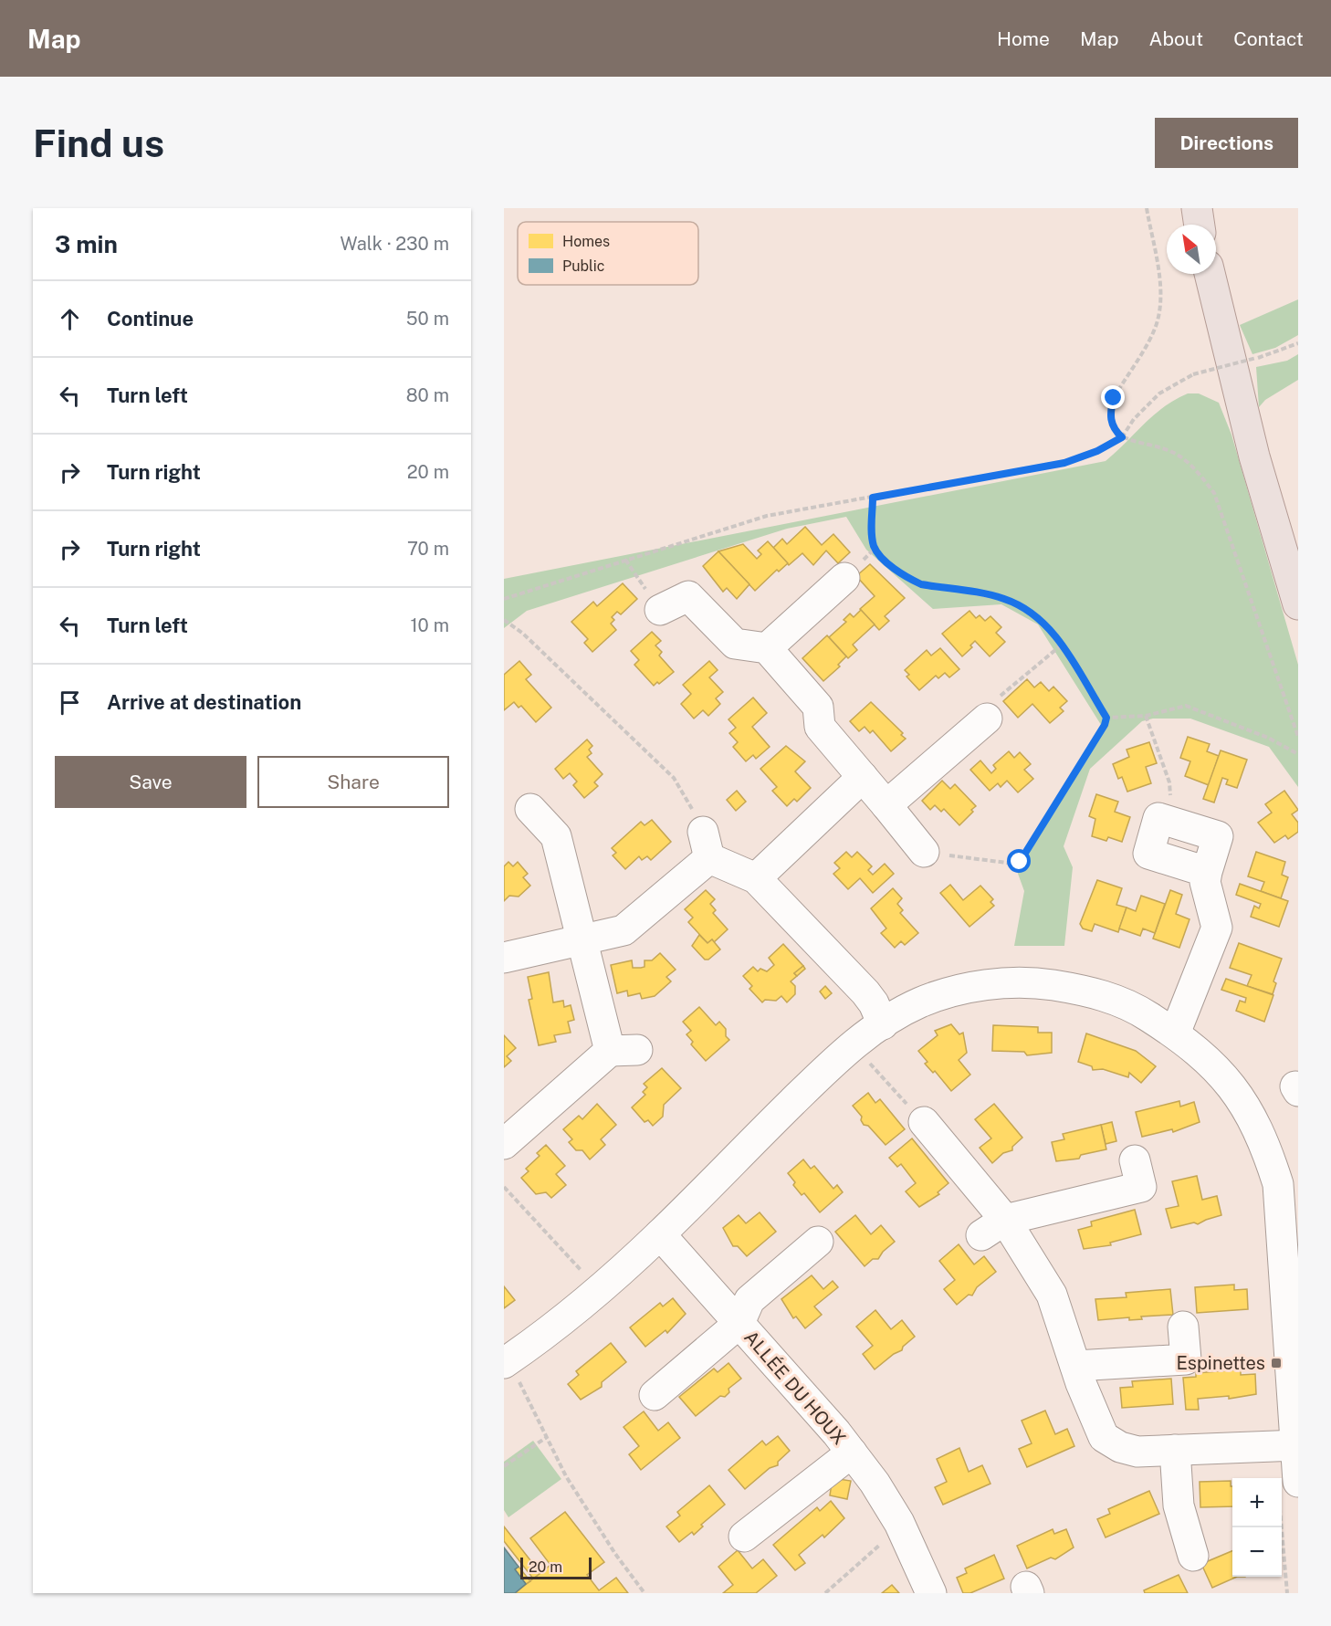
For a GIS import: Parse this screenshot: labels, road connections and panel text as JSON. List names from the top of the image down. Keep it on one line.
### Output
{"streets":{"street":["ALLÉE DU HOUX"]},"places":{"transit":["Espinettes"]},"legend":["Homes","Public"],"scale_bar":"20 m","north":"top left","page":{"header":"Map","nav":["Home","Map","About","Contact"],"buttons":["Directions",["Save","Share"]],"title":"Find us","heading":["3 min","Walk · 230 m"],"list":[["Continue","50 m"],["Turn left","80 m"],["Turn right","20 m"],["Turn right","70 m"],["Turn left","10 m"],"Arrive at destination"],"map_buttons":["+","−"],"scale":"20 m"}}
